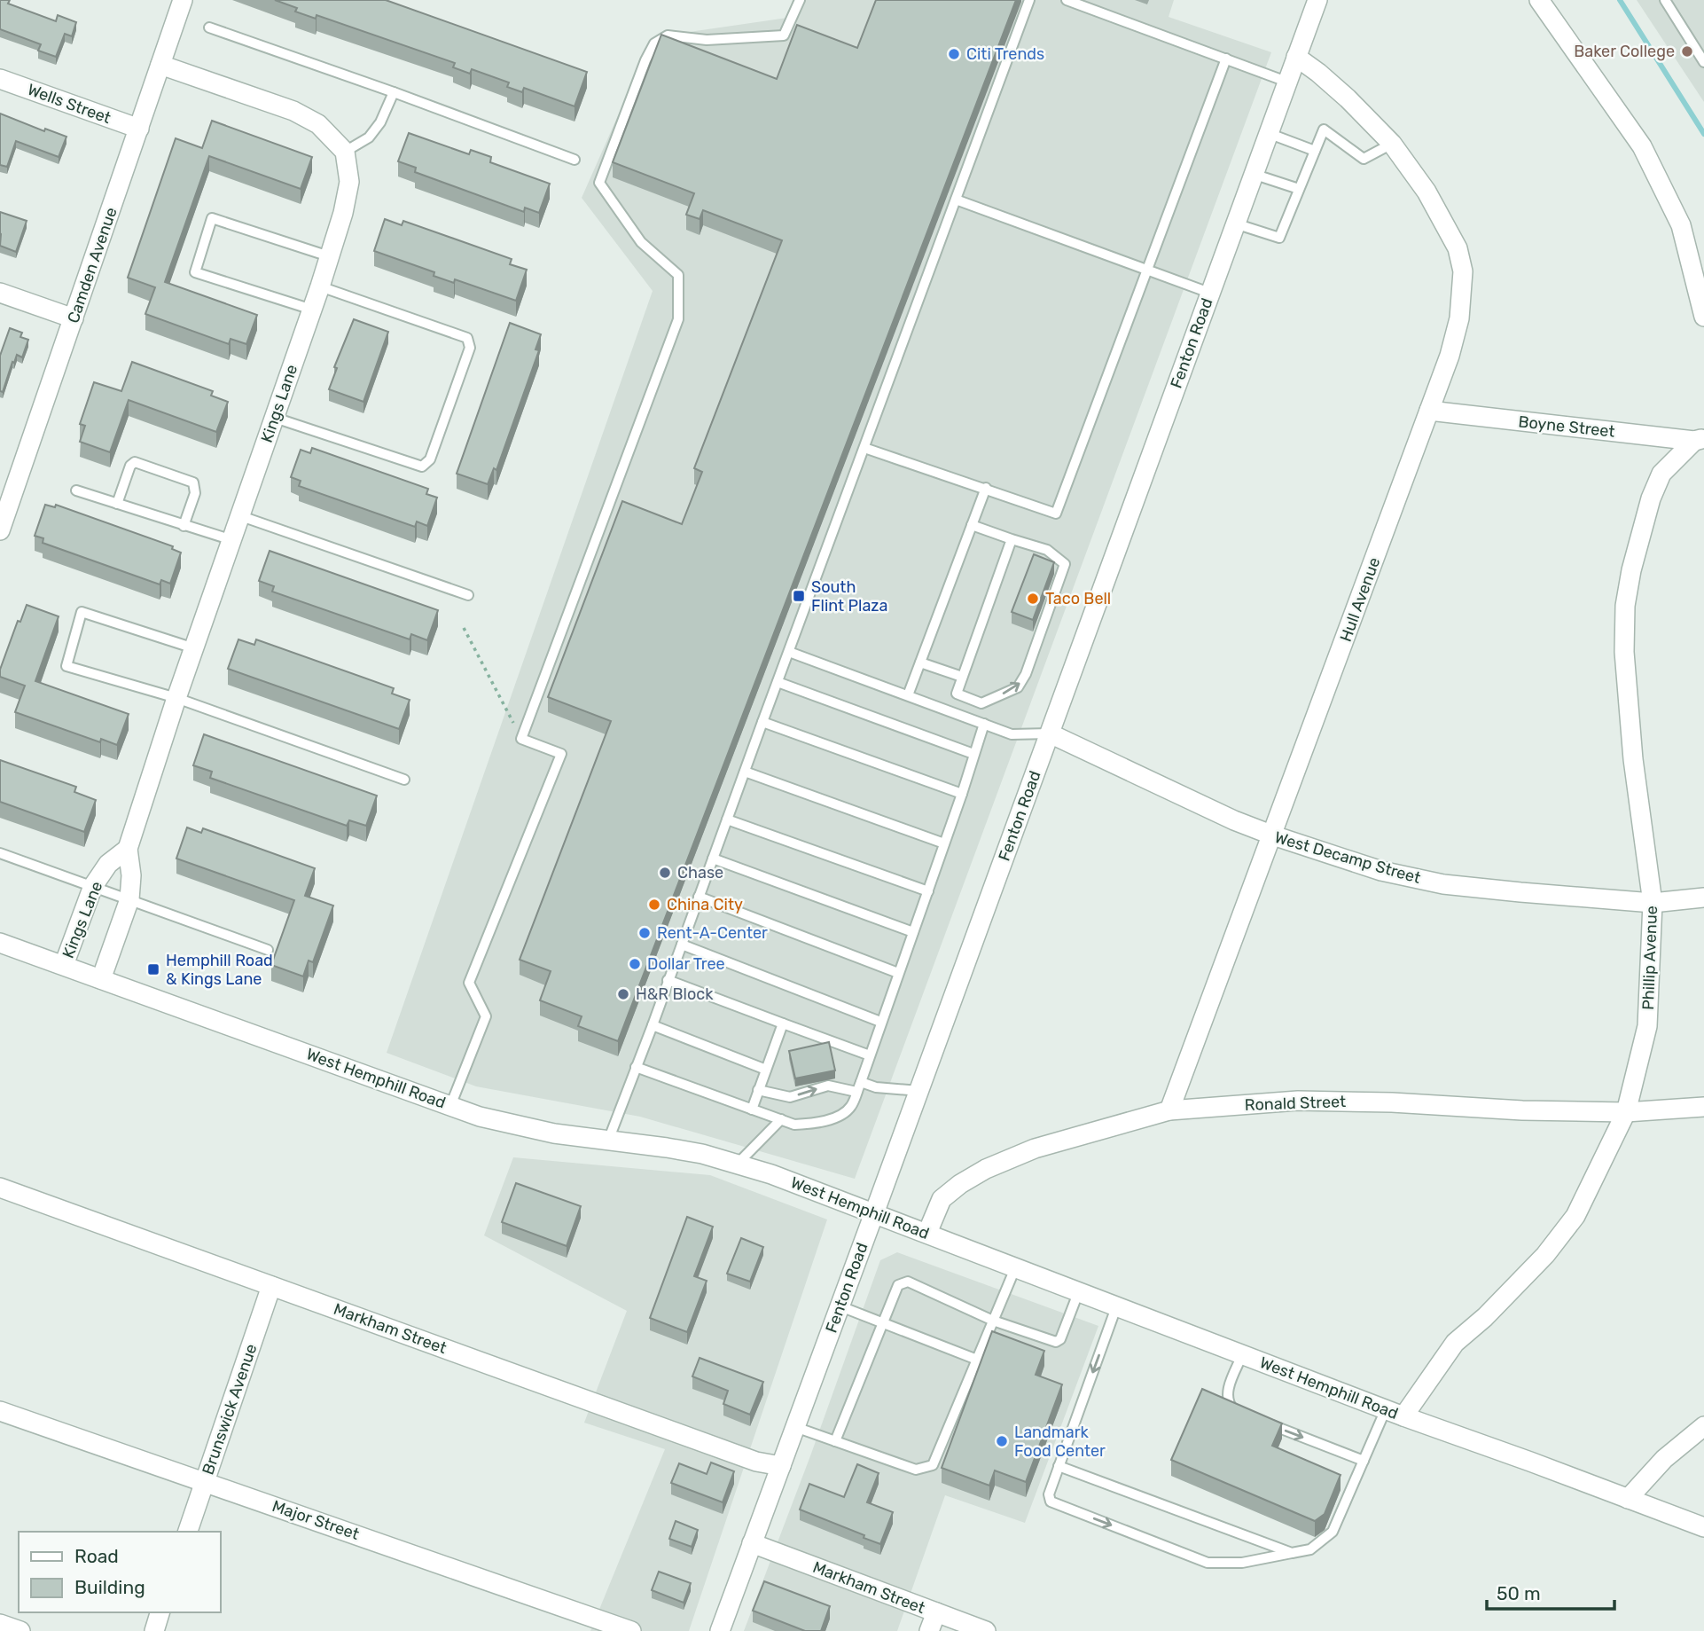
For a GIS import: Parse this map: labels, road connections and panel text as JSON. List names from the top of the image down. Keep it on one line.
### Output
{"streets":{"street":["Wells Street","Camden Avenue","Fenton Road","Kings Lane","Boyne Street","Hull Avenue","West Decamp Street","Phillip Avenue","West Hemphill Road","Ronald Street","Markham Street","Brunswick Avenue","Major Street"]},"crossings":[["Wells Street","Camden Avenue"],["Fenton Road","Hull Avenue"],["Fenton Road","West Decamp Street"],["Fenton Road","West Hemphill Road"],["Fenton Road","Markham Street"],["Kings Lane","West Hemphill Road"],["Boyne Street","Hull Avenue"],["Boyne Street","Phillip Avenue"],["Hull Avenue","West Decamp Street"],["Hull Avenue","Ronald Street"],["West Decamp Street","Phillip Avenue"],["Phillip Avenue","West Hemphill Road"],["Phillip Avenue","Ronald Street"],["West Hemphill Road","Ronald Street"],["Markham Street","Brunswick Avenue"],["Brunswick Avenue","Major Street"]],"places":{"other":["Baker College","Citi Trends","Taco Bell","Chase","China City","Rent-A-Center","Dollar Tree","H&R Block","Landmark Food Center"],"transit":["South Flint Plaza","Hemphill Road & Kings Lane"]},"legend":["Road","Building"],"scale_bar":"50 m"}
